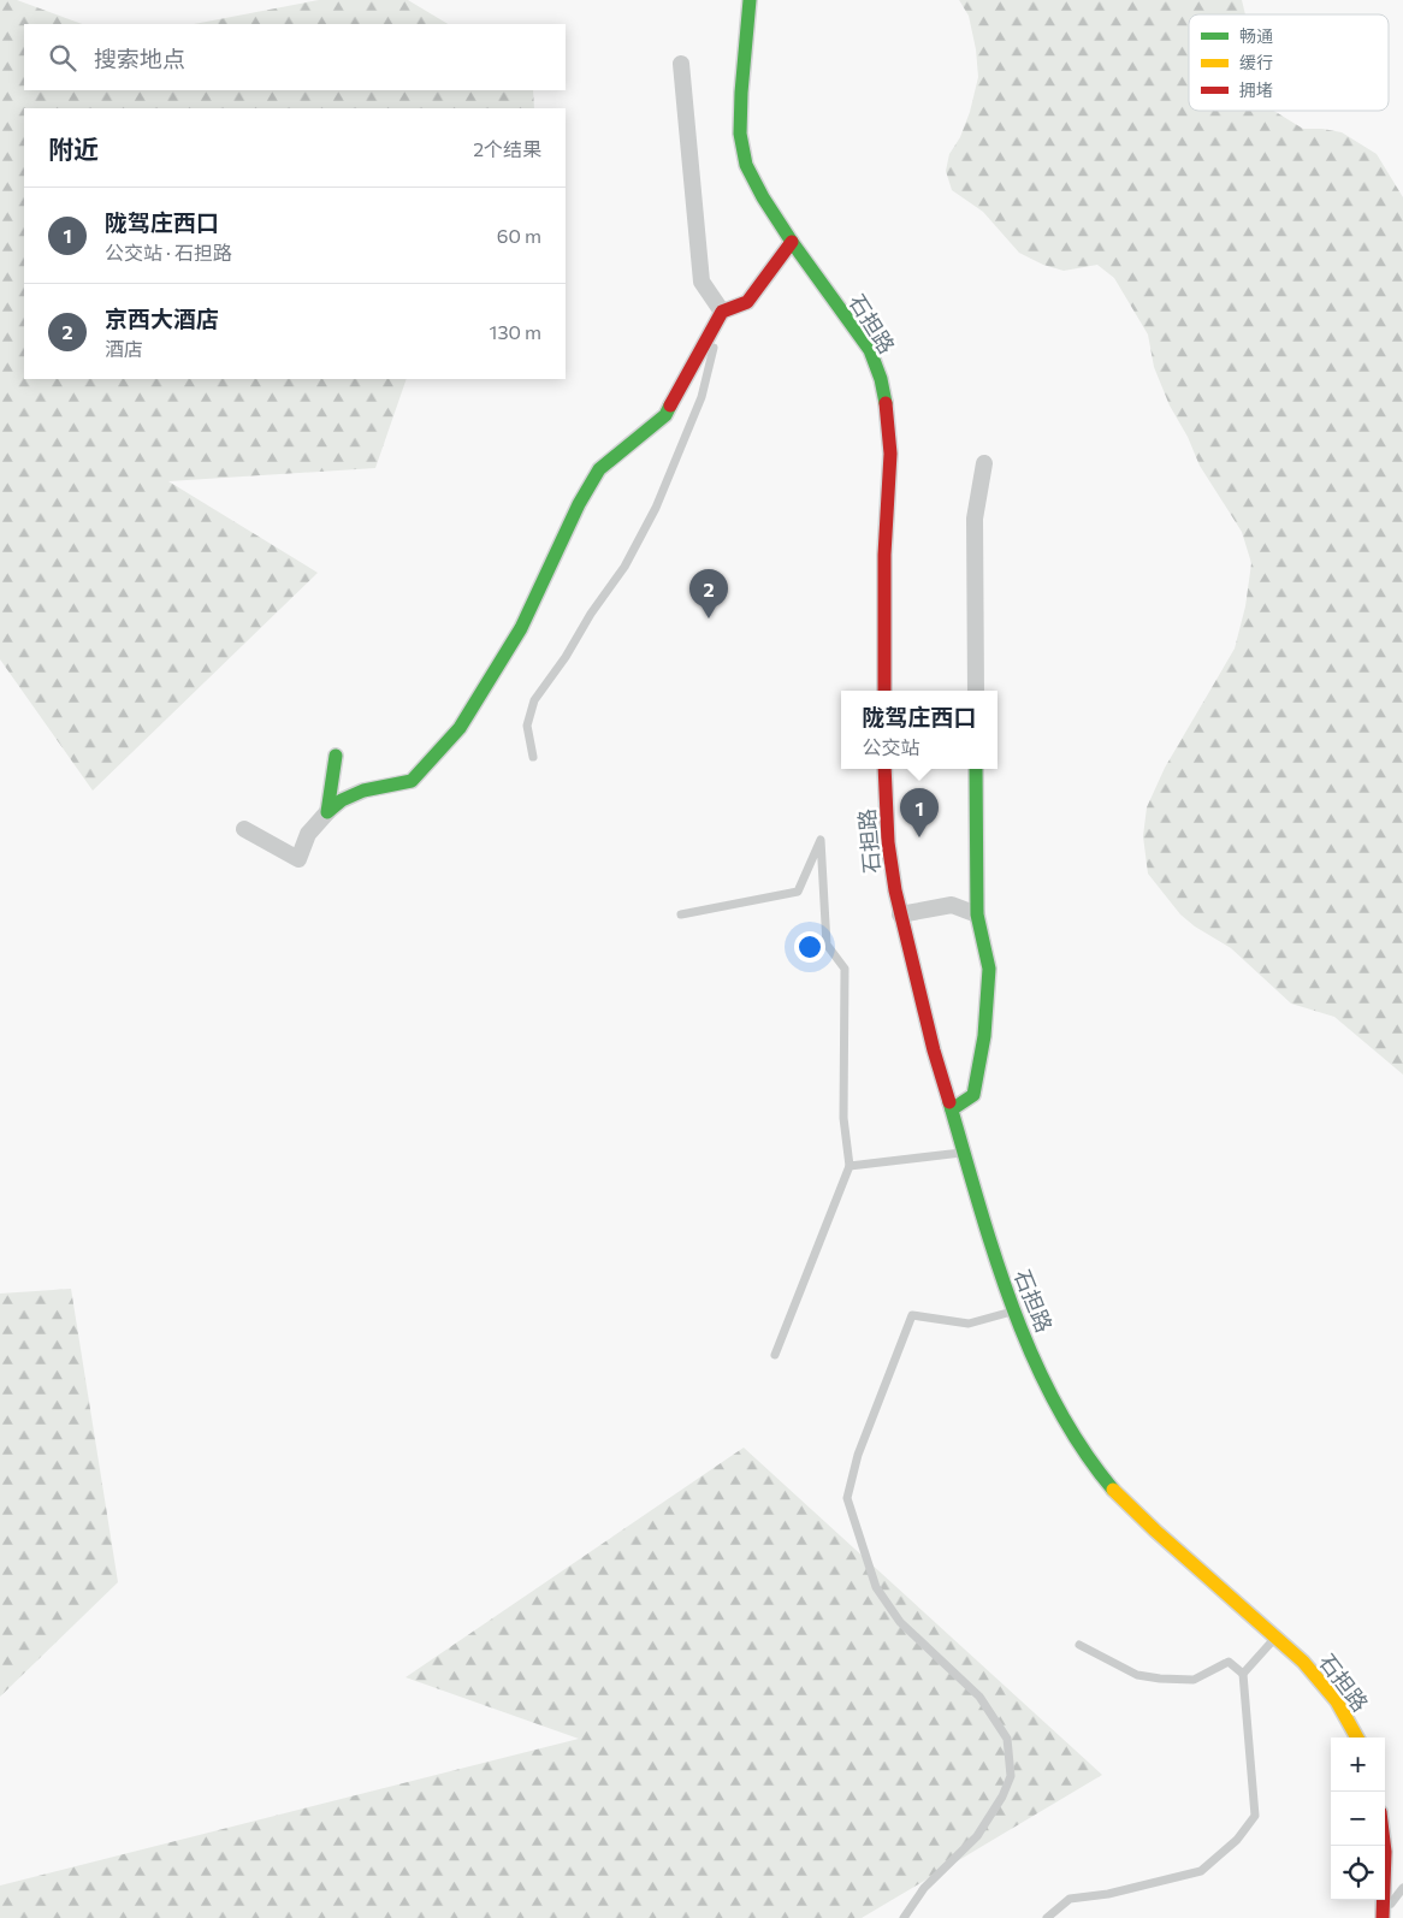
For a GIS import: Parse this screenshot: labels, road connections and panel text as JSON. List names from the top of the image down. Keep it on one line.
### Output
{"streets":{"main road":["石担路"]},"legend":["畅通","缓行","拥堵"],"page":{"search":"搜索地点","heading":["附近","2个结果"],"list":[{"mark":"1","name":"陇驾庄西口","note":"公交站 · 石担路","value":"60 m"},{"mark":"2","name":"京西大酒店","note":"酒店","value":"130 m"}],"pins":["2","1"],"popup":["陇驾庄西口","公交站"],"map_buttons":["+","−"]}}
